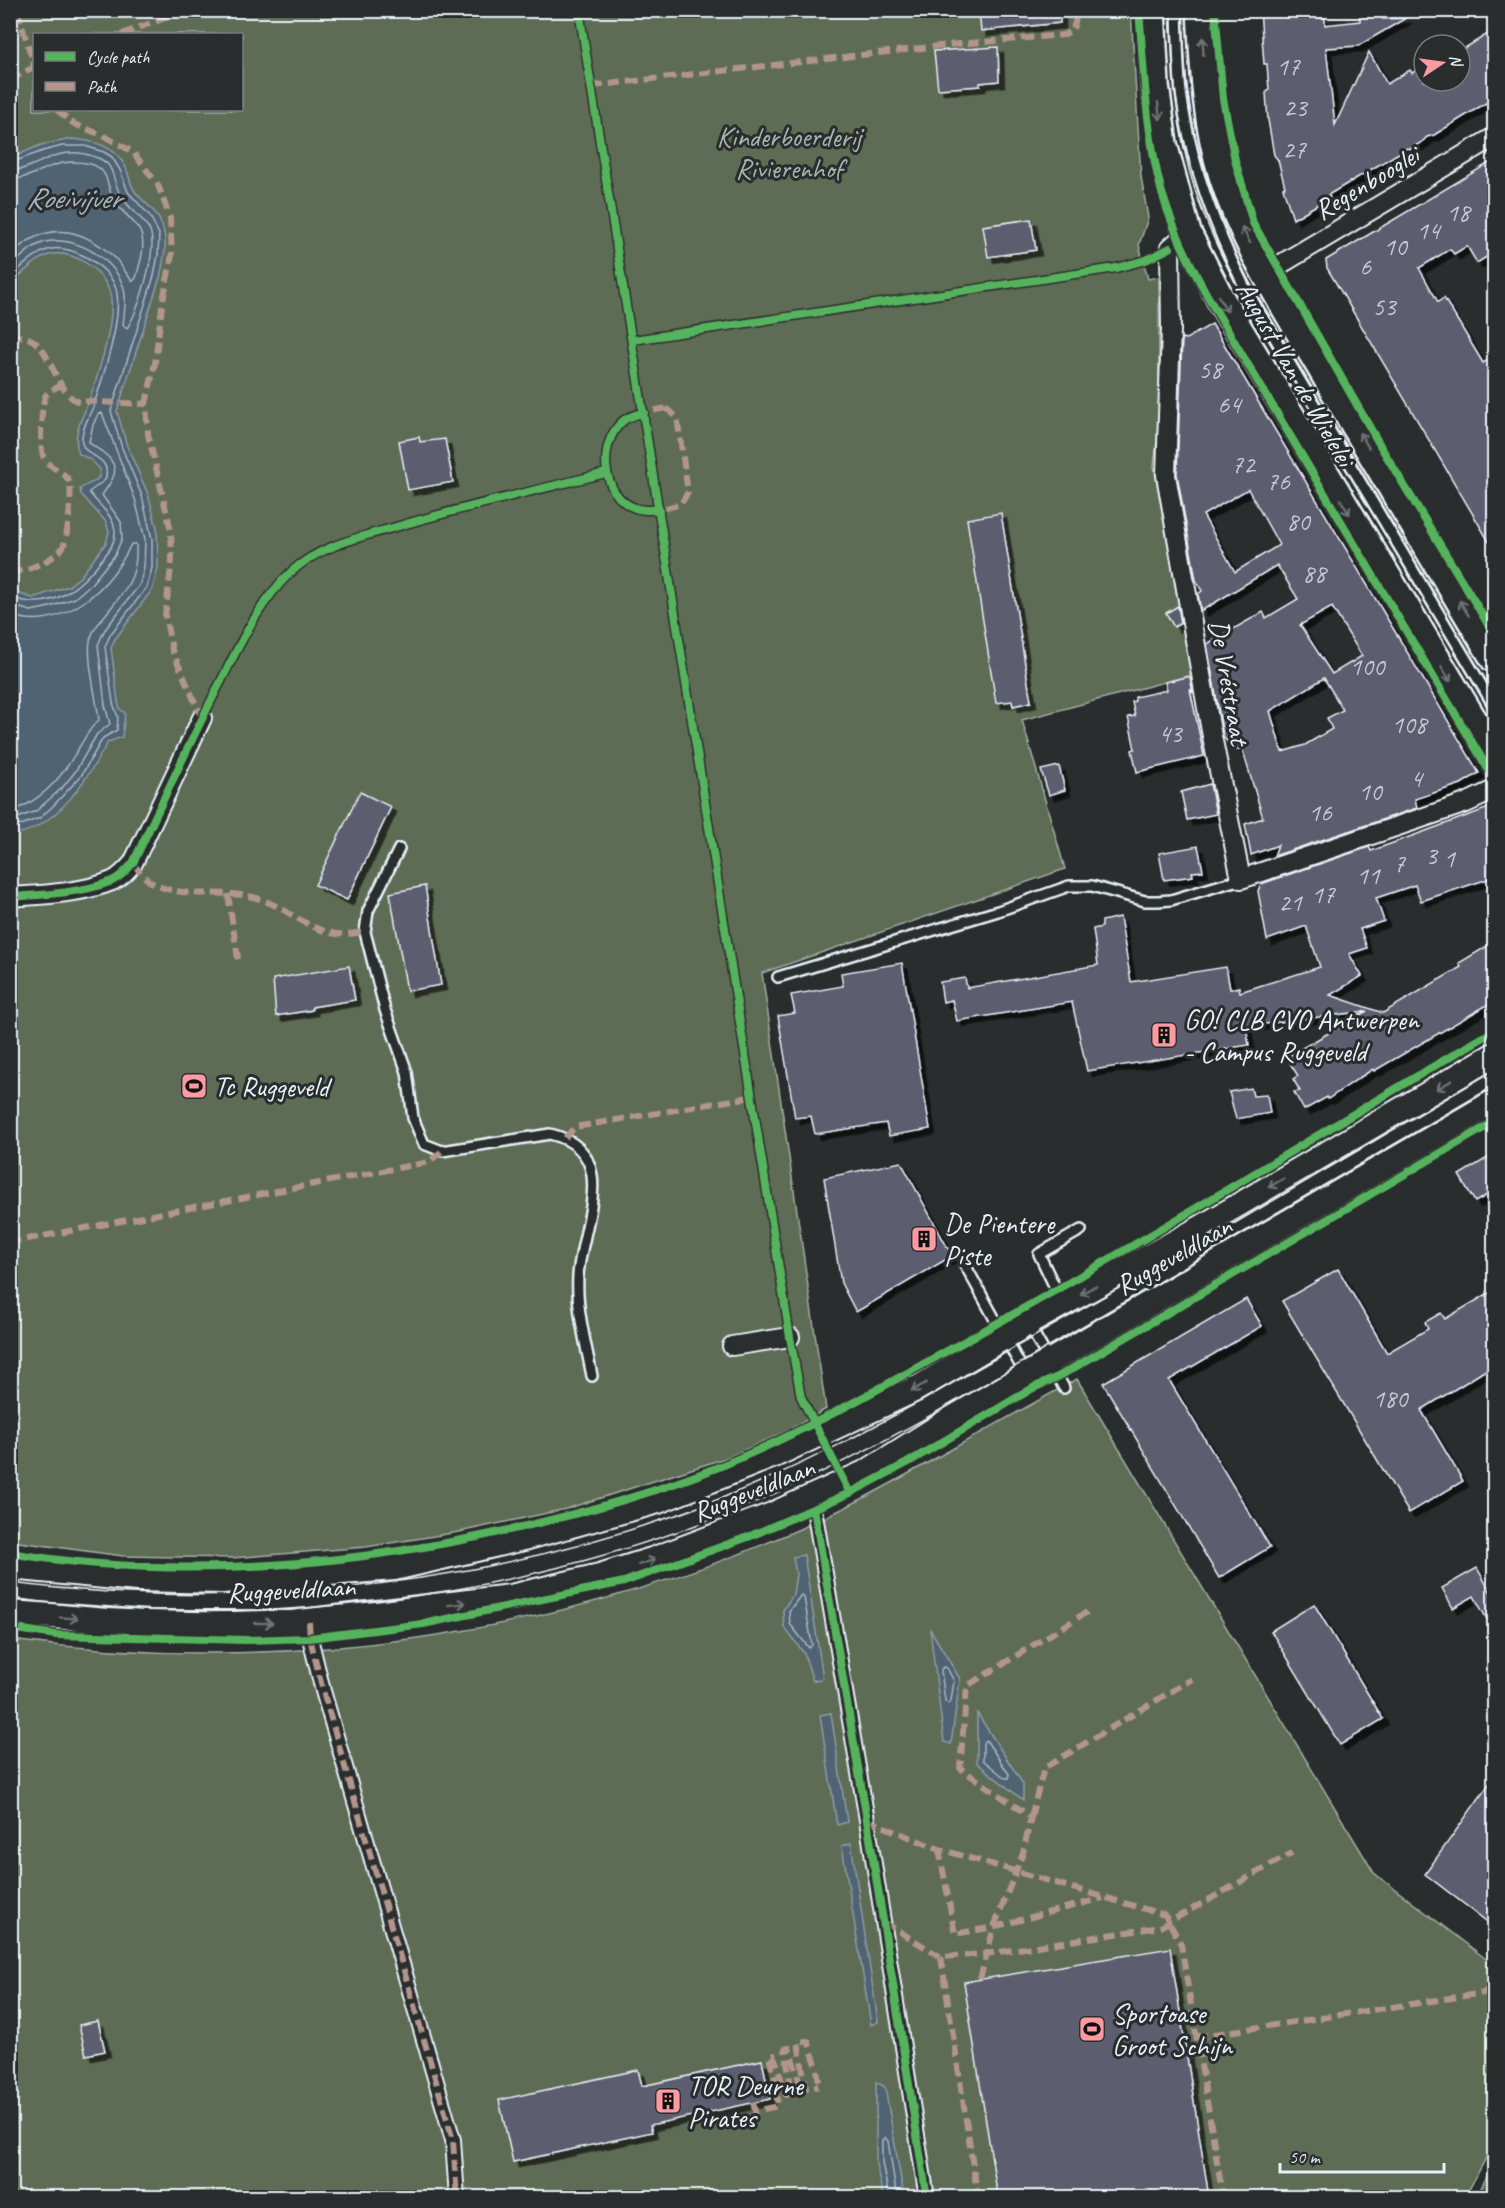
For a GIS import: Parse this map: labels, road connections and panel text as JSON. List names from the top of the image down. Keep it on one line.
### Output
{"streets":{"main road":["August Van de Wielelei"],"street":["Regenbooglei","De Vréstraat","Ruggeveldlaan"]},"crossings":[["Regenbooglei","August Van de Wielelei"],["August Van de Wielelei","De Vréstraat"]],"water":["Roeivijver"],"parks":["Kinderboerderij Rivierenhof"],"places":{"building":["GO! CLB CVO Antwerpen - Campus Ruggeveld","De Pientere Piste","TOR Deurne Pirates"],"sports":["Tc Ruggeveld","Sportoase Groot Schijn"]},"house_numbers":["17","23","27","18","14","10","6","53","58","64","72","76","80","88","100","108","43","4","10","16","3","1","7","11","17","21","180"],"legend":["Cycle path","Path"],"scale_bar":"50 m","north":"right"}
